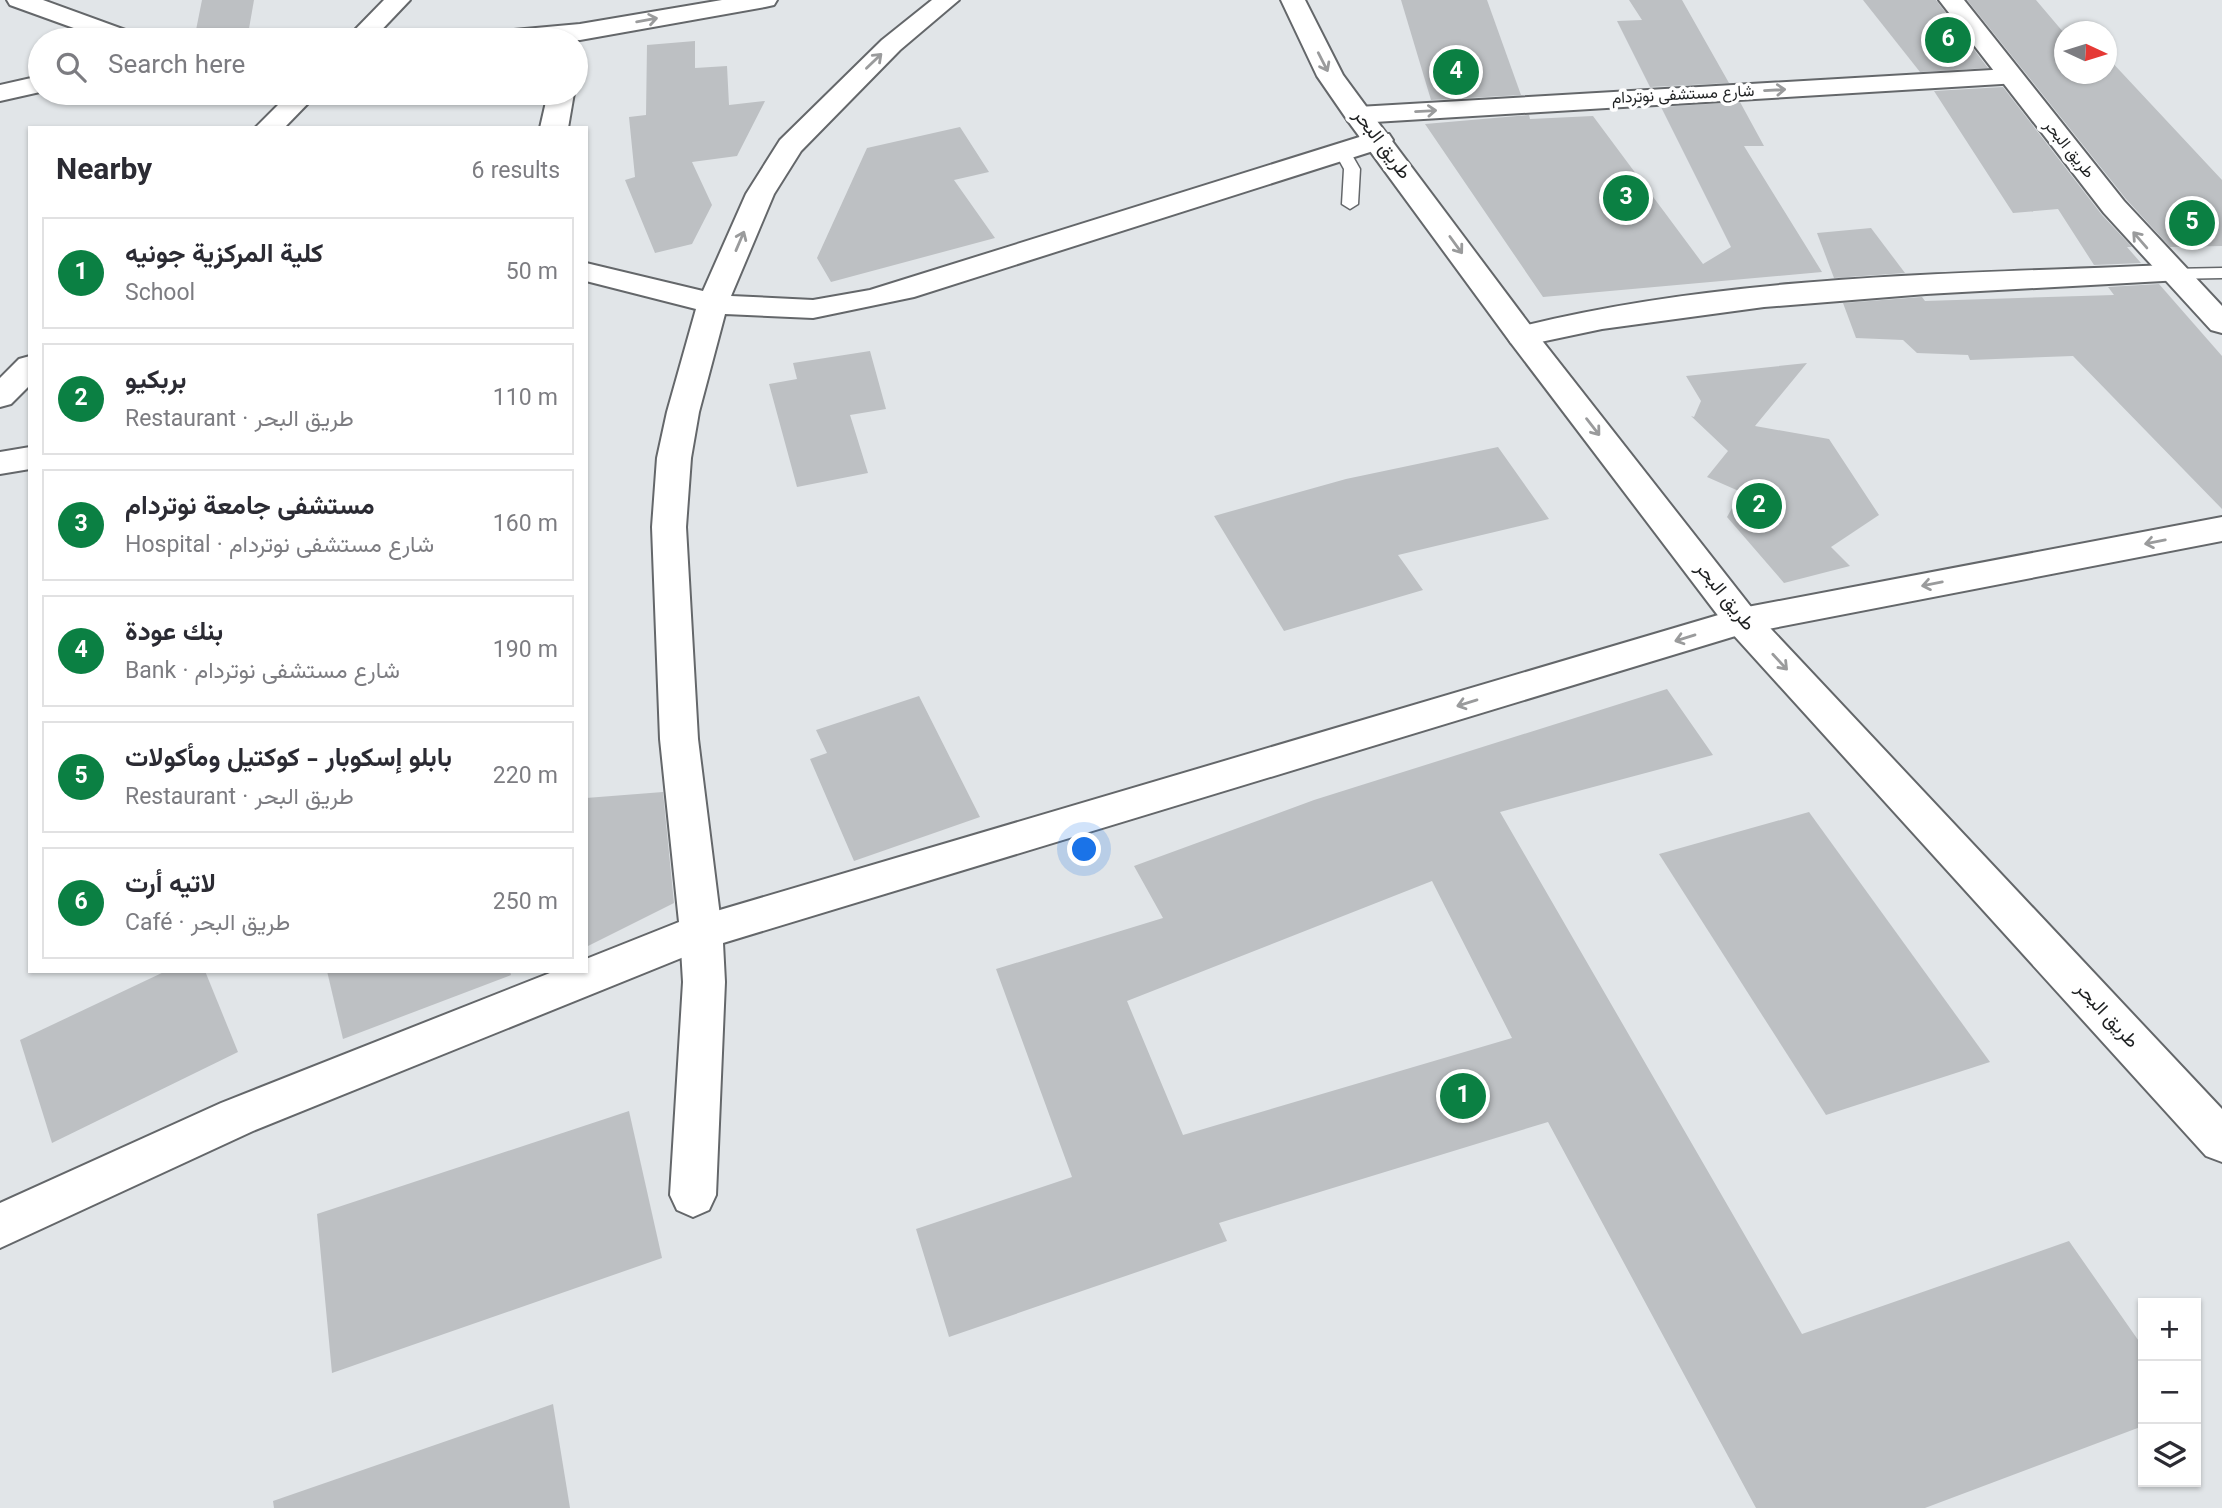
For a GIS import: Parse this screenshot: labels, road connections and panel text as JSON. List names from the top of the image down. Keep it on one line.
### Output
{"streets":{"street":["شارع مستشفى نوتردام","طريق البحر"]},"crossings":[["شارع مستشفى نوتردام","طريق البحر"]],"north":"right","page":{"pins":["6","4","3","5","2","1"],"search":"Search here","heading":["Nearby","6 results"],"list":[{"mark":"1","name":"كلية المركزية جونيه","note":"School","value":"50 m"},{"mark":"2","name":"بربكيو","note":"Restaurant · طريق البحر","value":"110 m"},{"mark":"3","name":"مستشفى جامعة نوتردام","note":"Hospital · شارع مستشفى نوتردام","value":"160 m"},{"mark":"4","name":"بنك عودة","note":"Bank · شارع مستشفى نوتردام","value":"190 m"},{"mark":"5","name":"بابلو إسكوبار - كوكتيل ومأكولات","note":"Restaurant · طريق البحر","value":"220 m"},{"mark":"6","name":"لاتيه أرت","note":"Café · طريق البحر","value":"250 m"}],"map_buttons":["+","−"]}}
